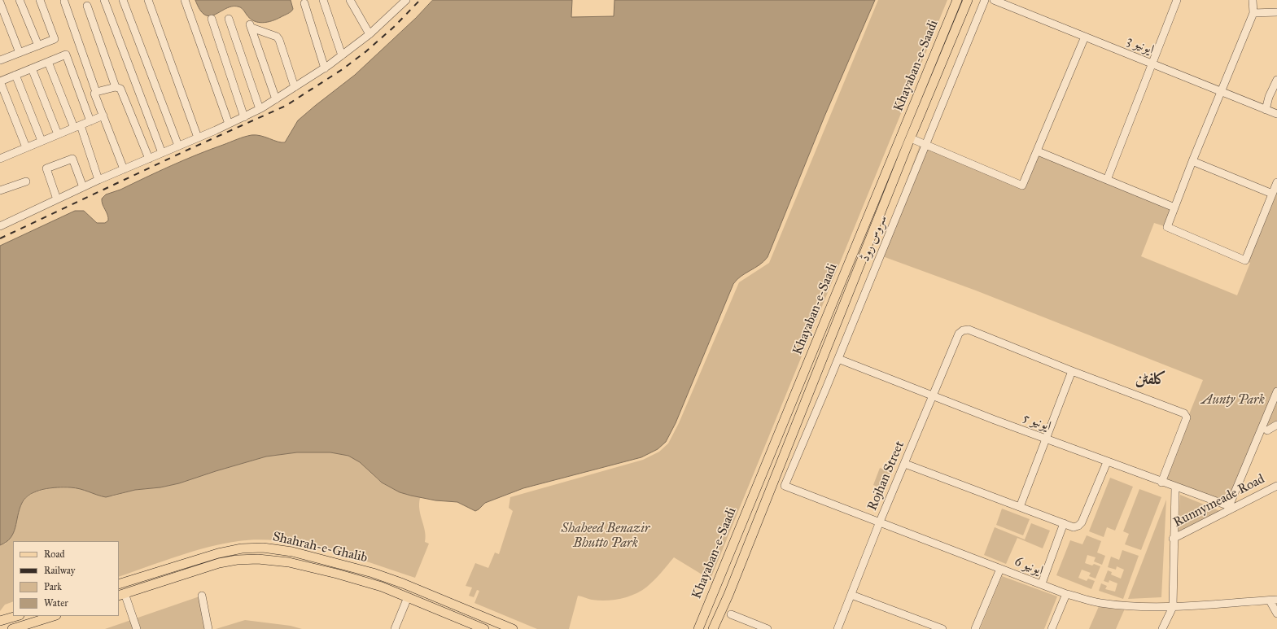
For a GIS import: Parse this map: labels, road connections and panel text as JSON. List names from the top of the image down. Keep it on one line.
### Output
{"streets":{"main road":["Khayaban-e-Saadi","Shahrah-e-Ghalib"],"street":["ایونیو 3","سروس روڈ","ایونیو 5","Rojhan Street","Runnymeade Road","ایونیو 6"]},"crossings":[["سروس روڈ","ایونیو 5"],["سروس روڈ","ایونیو 6"],["ایونیو 5","Rojhan Street"],["ایونیو 5","Runnymeade Road"],["Rojhan Street","ایونیو 6"]],"districts":["کلفٹن"],"parks":["Aunty Park","Shaheed Benazir Bhutto Park"],"legend":["Road","Railway","Park","Water"]}
